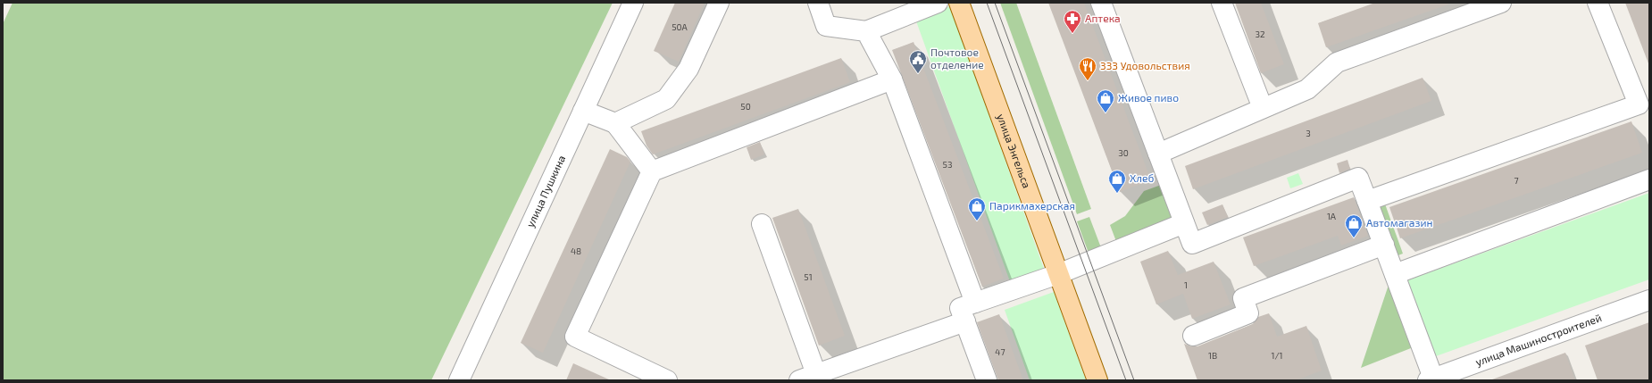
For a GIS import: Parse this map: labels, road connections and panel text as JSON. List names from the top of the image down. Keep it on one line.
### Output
{"streets":{"main road":["улица Энгельса"],"street":["улица Пушкина","улица Машиностроителей"]},"places":{"pharmacy":["Аптека"],"public building":["Почтовое отделение"],"restaurant":["333 Удовольствия"],"shop":["Живое пиво","Хлеб","Парикмахерская","Автомагазин"]},"house_numbers":["50А","32","50","3","30","53","7","1А","48","51","1","47","1В","1/1"]}
